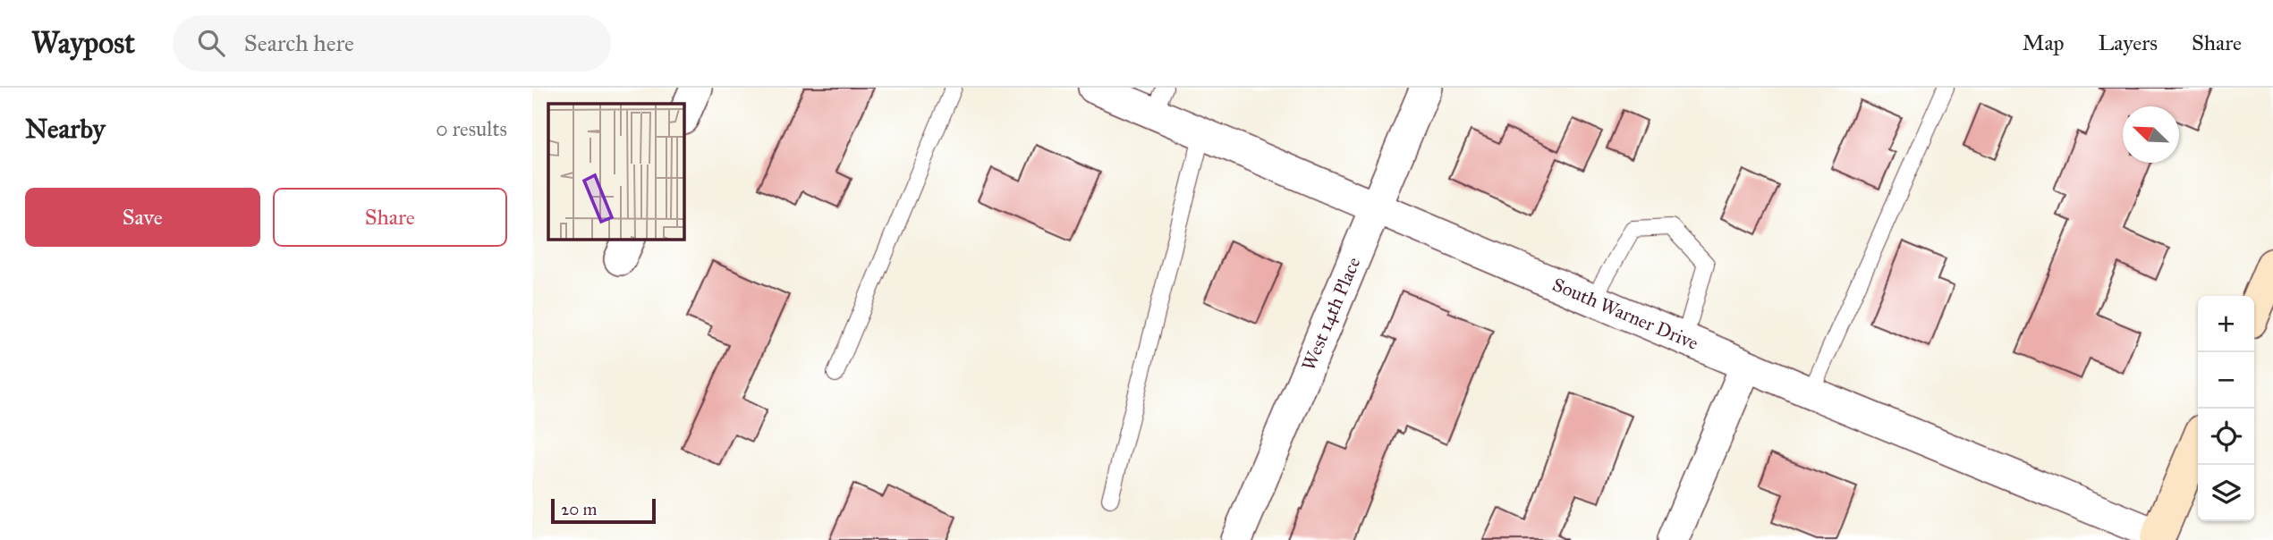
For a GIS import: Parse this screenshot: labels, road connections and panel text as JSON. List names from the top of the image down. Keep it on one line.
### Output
{"streets":{"street":["West 14th Place","South Warner Drive"]},"crossings":[["West 14th Place","South Warner Drive"]],"scale_bar":"20 m","north":"top left","page":{"header":"Waypost","search":"Search here","nav":["Map","Layers","Share"],"heading":["Nearby","0 results"],"buttons":["Save","Share"],"map_buttons":["+","−"],"scale":"20 m"}}
